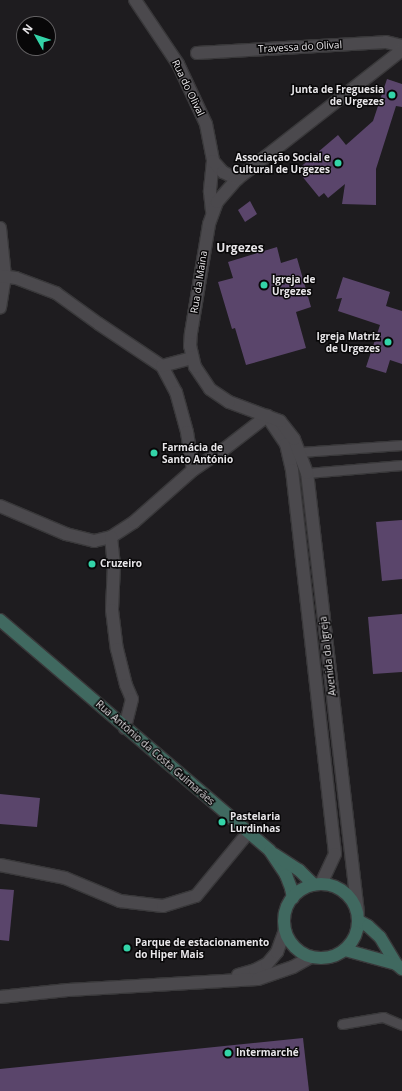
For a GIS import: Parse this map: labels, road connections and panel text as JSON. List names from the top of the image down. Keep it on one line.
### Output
{"streets":{"main road":["Rua António da Costa Guimarães"],"street":["Travessa do Olival","Rua do Olival","Rua da Maina","Avenida da Igreja"]},"crossings":[["Rua do Olival","Rua da Maina"],["Rua da Maina","Avenida da Igreja"],["Avenida da Igreja","Rua António da Costa Guimarães"]],"districts":["Urgezes"],"places":["Junta de Freguesia de Urgezes","Associação Social e Cultural de Urgezes","Igreja de Urgezes","Igreja Matriz de Urgezes","Farmácia de Santo António","Cruzeiro","Pastelaria Lurdinhas","Parque de estacionamento do Hiper Mais","Intermarché"],"north":"top left"}
